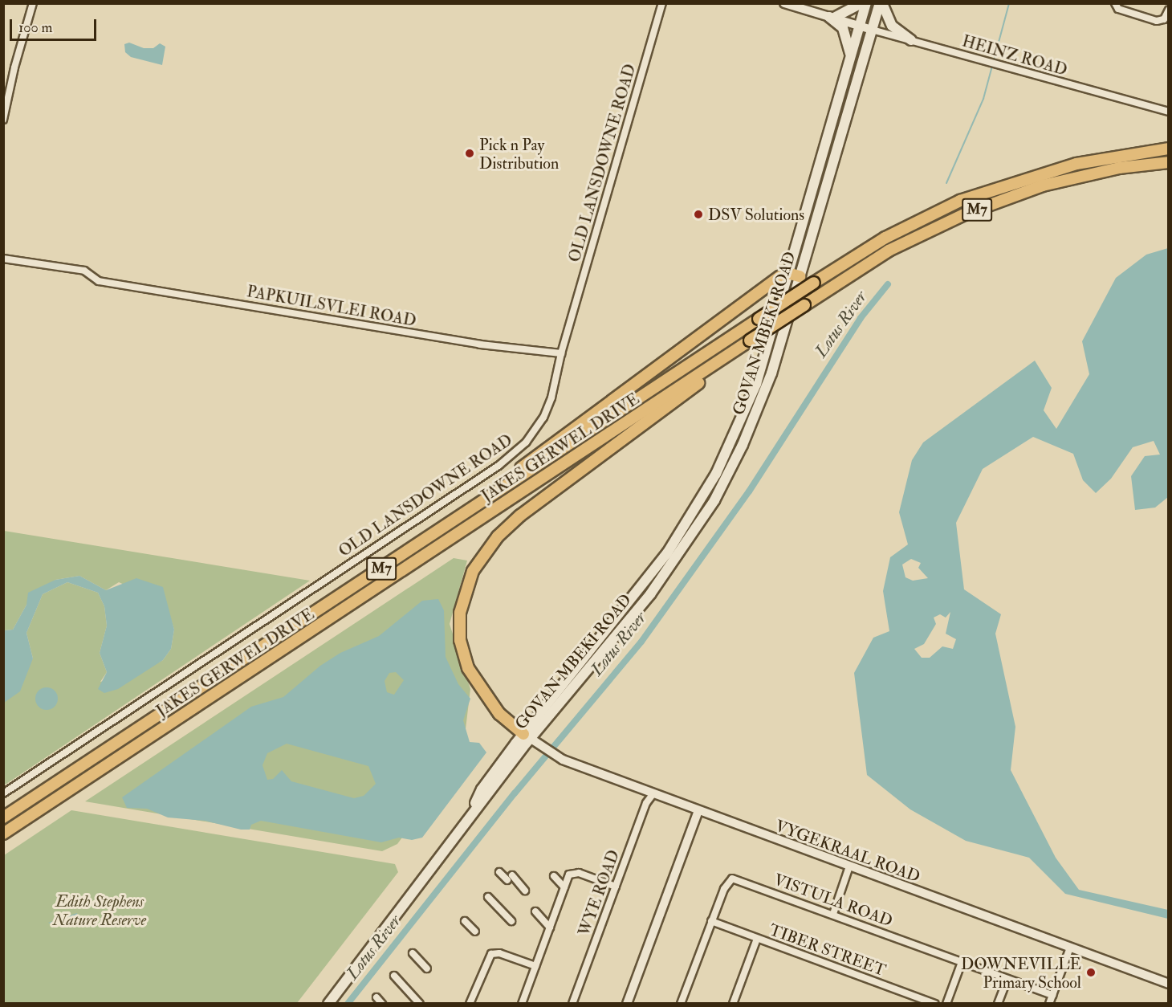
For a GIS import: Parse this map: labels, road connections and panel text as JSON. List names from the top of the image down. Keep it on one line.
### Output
{"streets":{"highway":["M7","JAKES GERWEL DRIVE"],"main road":["GOVAN MBEKI ROAD"],"street":["HEINZ ROAD","OLD LANSDOWNE ROAD","PAPKUILSVLEI ROAD","VYGEKRAAL ROAD","WYE ROAD","VISTULA ROAD","TIBER STREET"]},"crossings":[["HEINZ ROAD","GOVAN MBEKI ROAD"],["OLD LANSDOWNE ROAD","PAPKUILSVLEI ROAD"],["GOVAN MBEKI ROAD","VYGEKRAAL ROAD"],["VYGEKRAAL ROAD","WYE ROAD"],["VISTULA ROAD","TIBER STREET"]],"water":["Lotus River"],"parks":["Edith Stephens Nature Reserve"],"places":["Pick n Pay Distribution","DSV Solutions","DOWNEVILLE Primary School"],"scale_bar":"100 m"}
